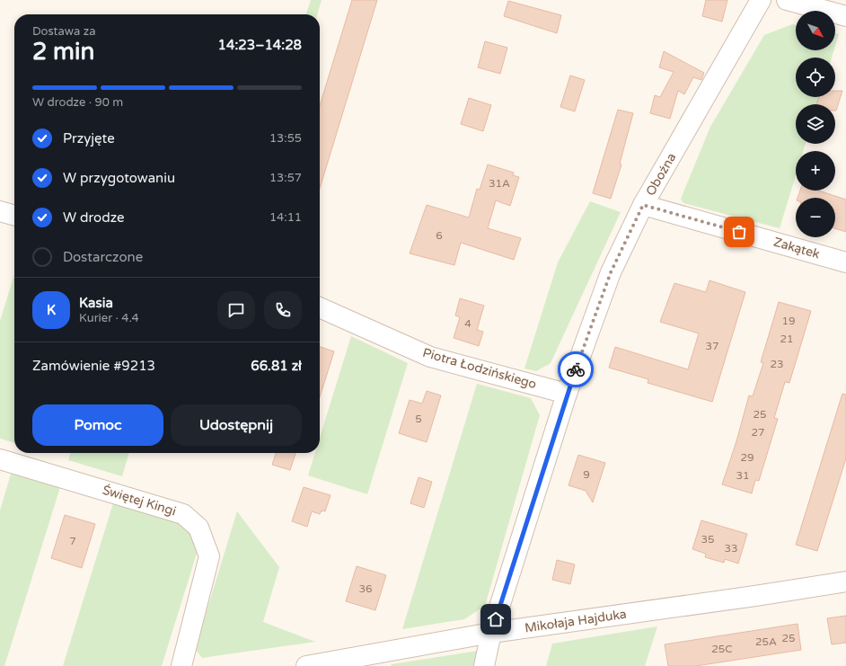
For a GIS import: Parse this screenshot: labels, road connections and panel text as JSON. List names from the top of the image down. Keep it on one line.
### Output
{"streets":{"street":["Oboźna","Zakątek","Piotra Łodzińskiego","Świętej Kingi","Mikołaja Hajduka"]},"crossings":[["Oboźna","Zakątek"],["Oboźna","Piotra Łodzińskiego"],["Oboźna","Mikołaja Hajduka"]],"house_numbers":["31A","6","19","4","21","37","23","25","5","27","29","9","31","35","7","33","36","25","25A","25C"],"north":"bottom right","page":{"map_buttons":["+","−"],"heading":["2 min","Dostawa za","14:23–14:28"],"panel":["Kasia","Kurier · 4.4","Zamówienie #9213","66.81 zł"],"bar":"W drodze · 90 m","list":[["Przyjęte","13:55"],["W przygotowaniu","13:57"],["W drodze","14:11"],"Dostarczone"],"round":"K","buttons":["Pomoc","Udostępnij"]}}
